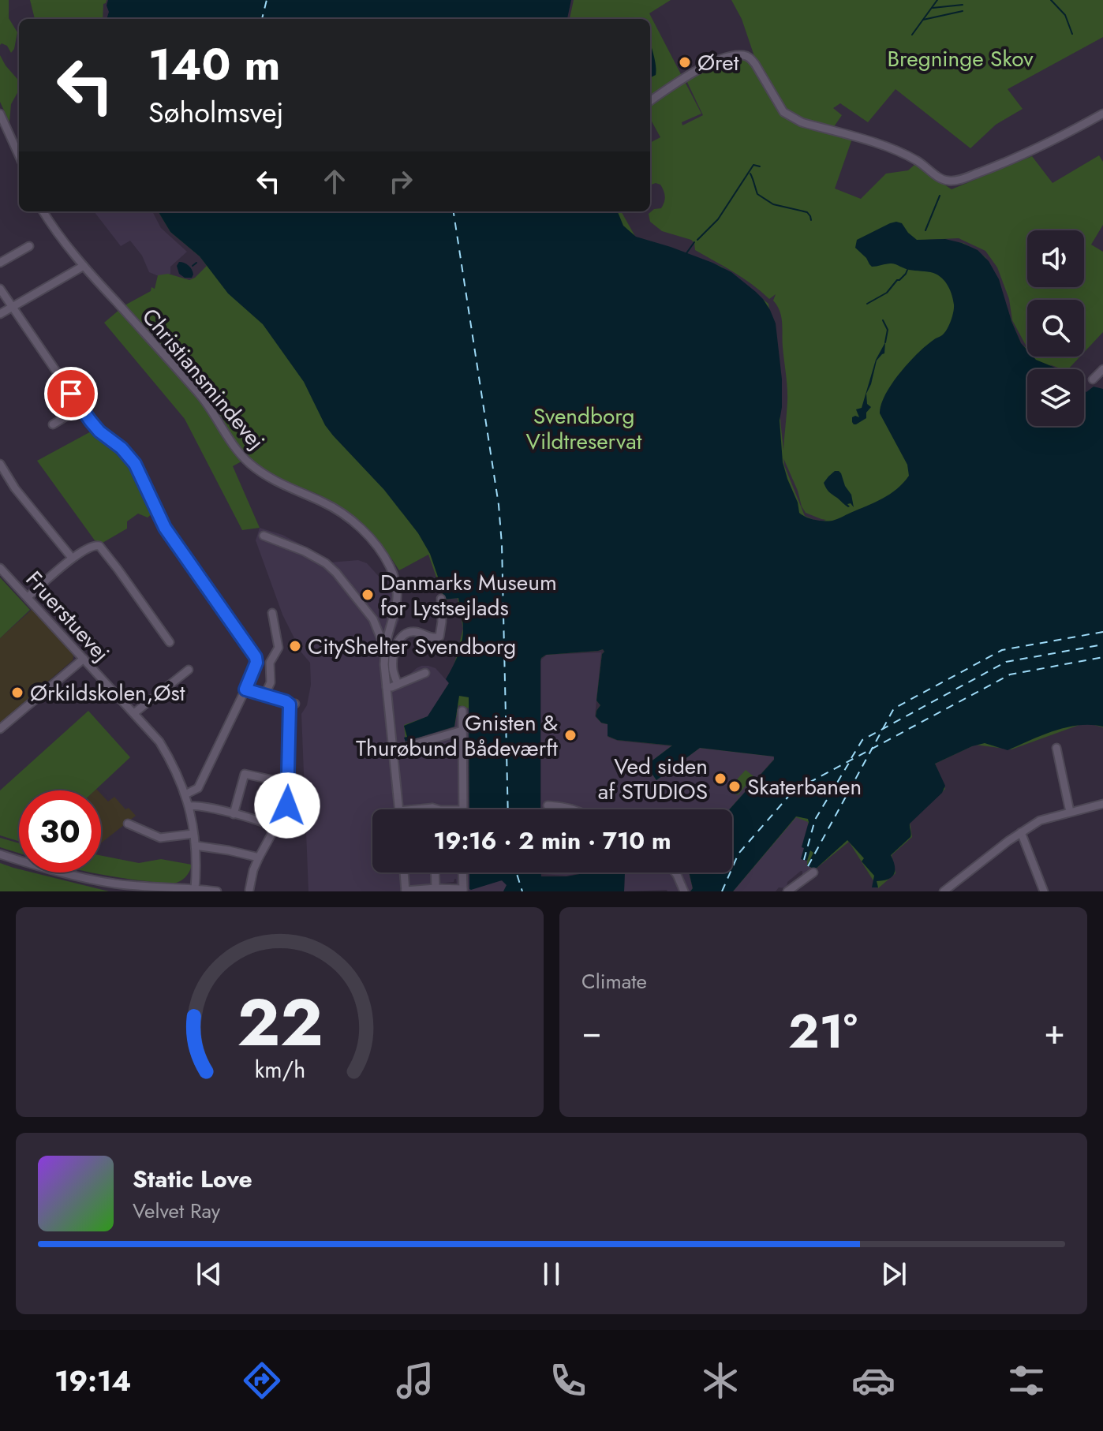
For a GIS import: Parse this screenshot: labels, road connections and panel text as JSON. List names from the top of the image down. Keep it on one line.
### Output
{"streets":{"street":["Christiansmindevej","Fruerstuevej"]},"parks":["Bregninge Skov","Svendborg Vildtreservat"],"places":["Øret","Danmarks Museum for Lystsejlads","CityShelter Svendborg","Ørkildskolen,Øst","Gnisten & Thurøbund Bådeværft","Ved siden af STUDIOS","Skaterbanen"],"page":{"turn":["140 m","Søholmsvej"],"limit":"30","trip":"19:16 · 2 min · 710 m","tile":"Climate","heat":["−","21°","+"],"song":["Static Love","Velvet Ray"],"tabs":"19:14","gauge":["22","km/h"]}}
